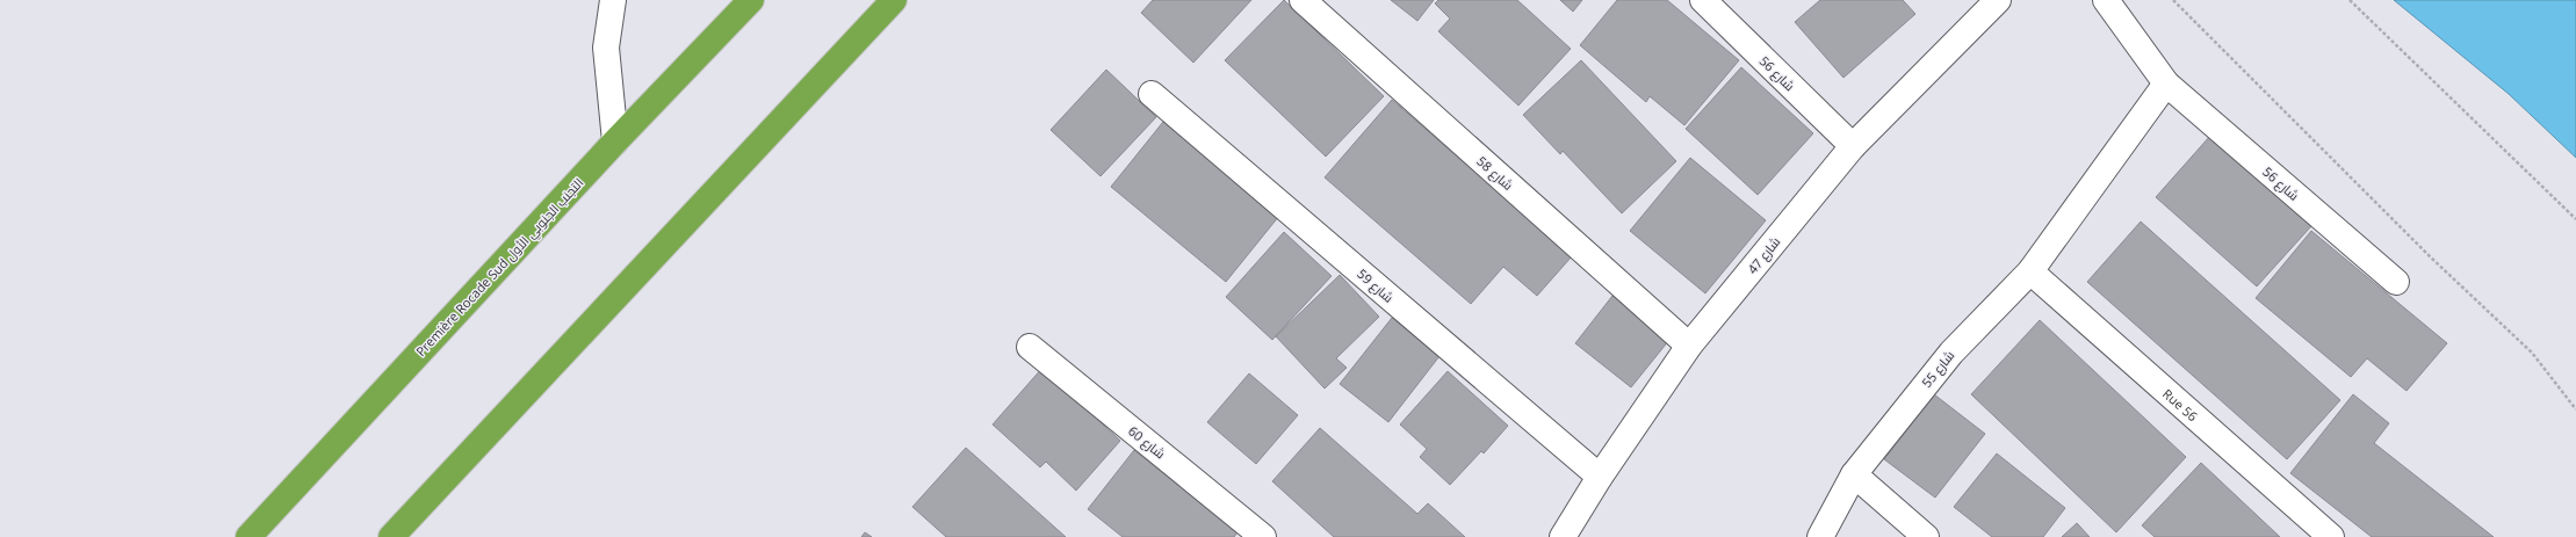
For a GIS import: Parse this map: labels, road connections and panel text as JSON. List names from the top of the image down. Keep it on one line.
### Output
{"streets":{"highway":["Première Rocade Sud التجنب الجنوبي الأول"],"street":["شارع 56","شارع 58","شارع 47","شارع 59","شارع 55","Rue 56","شارع 60"]},"crossings":[["شارع 56","شارع 47"],["شارع 58","شارع 47"],["شارع 47","شارع 59"],["شارع 55","Rue 56"]]}
